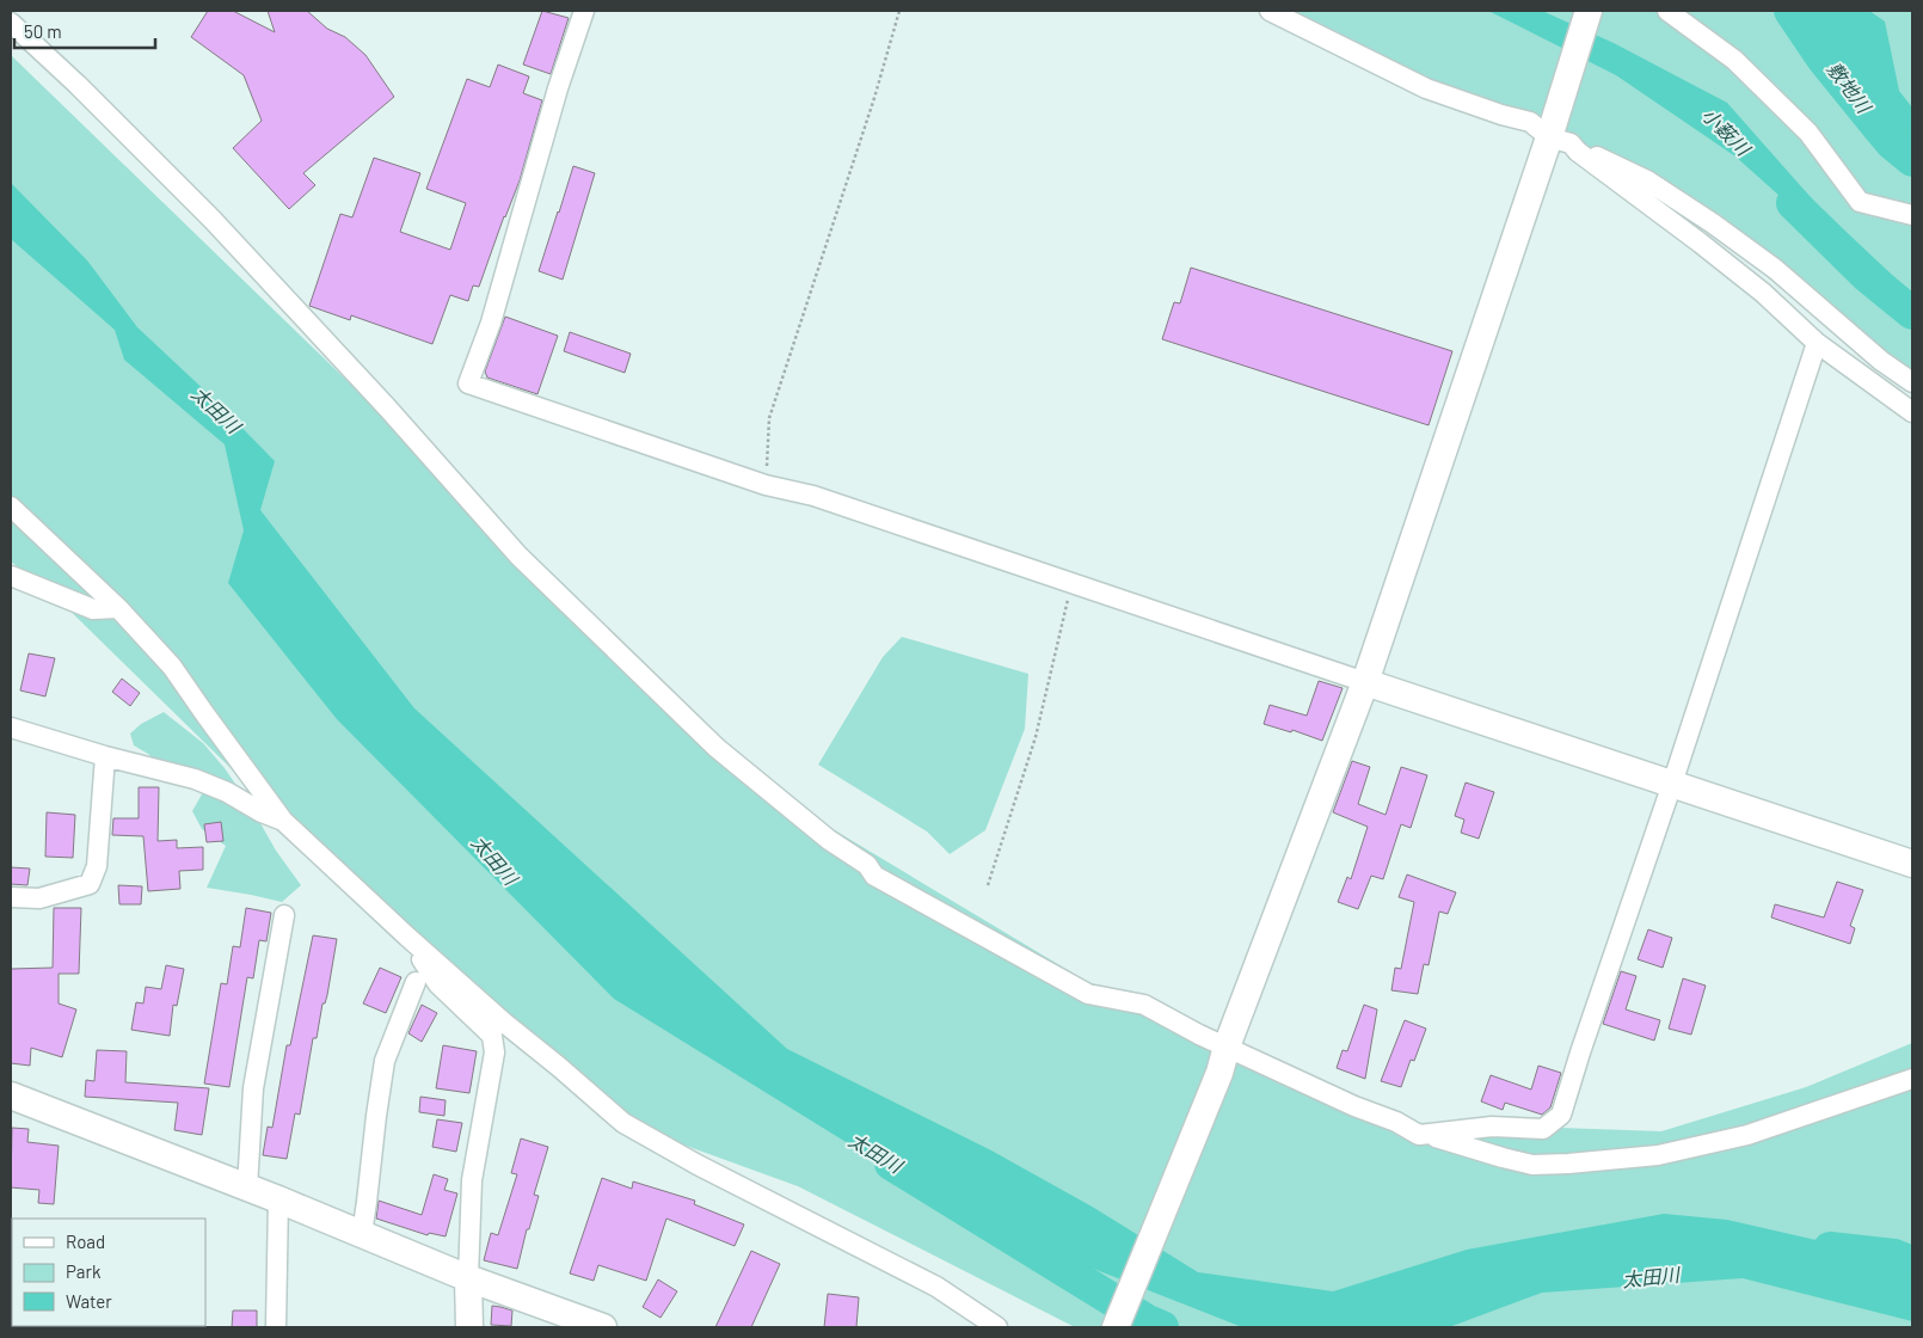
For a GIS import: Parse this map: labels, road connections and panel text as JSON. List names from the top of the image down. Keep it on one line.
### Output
{"water":["敷地川","小薮川","太田川"],"legend":["Road","Park","Water"],"scale_bar":"50 m"}
